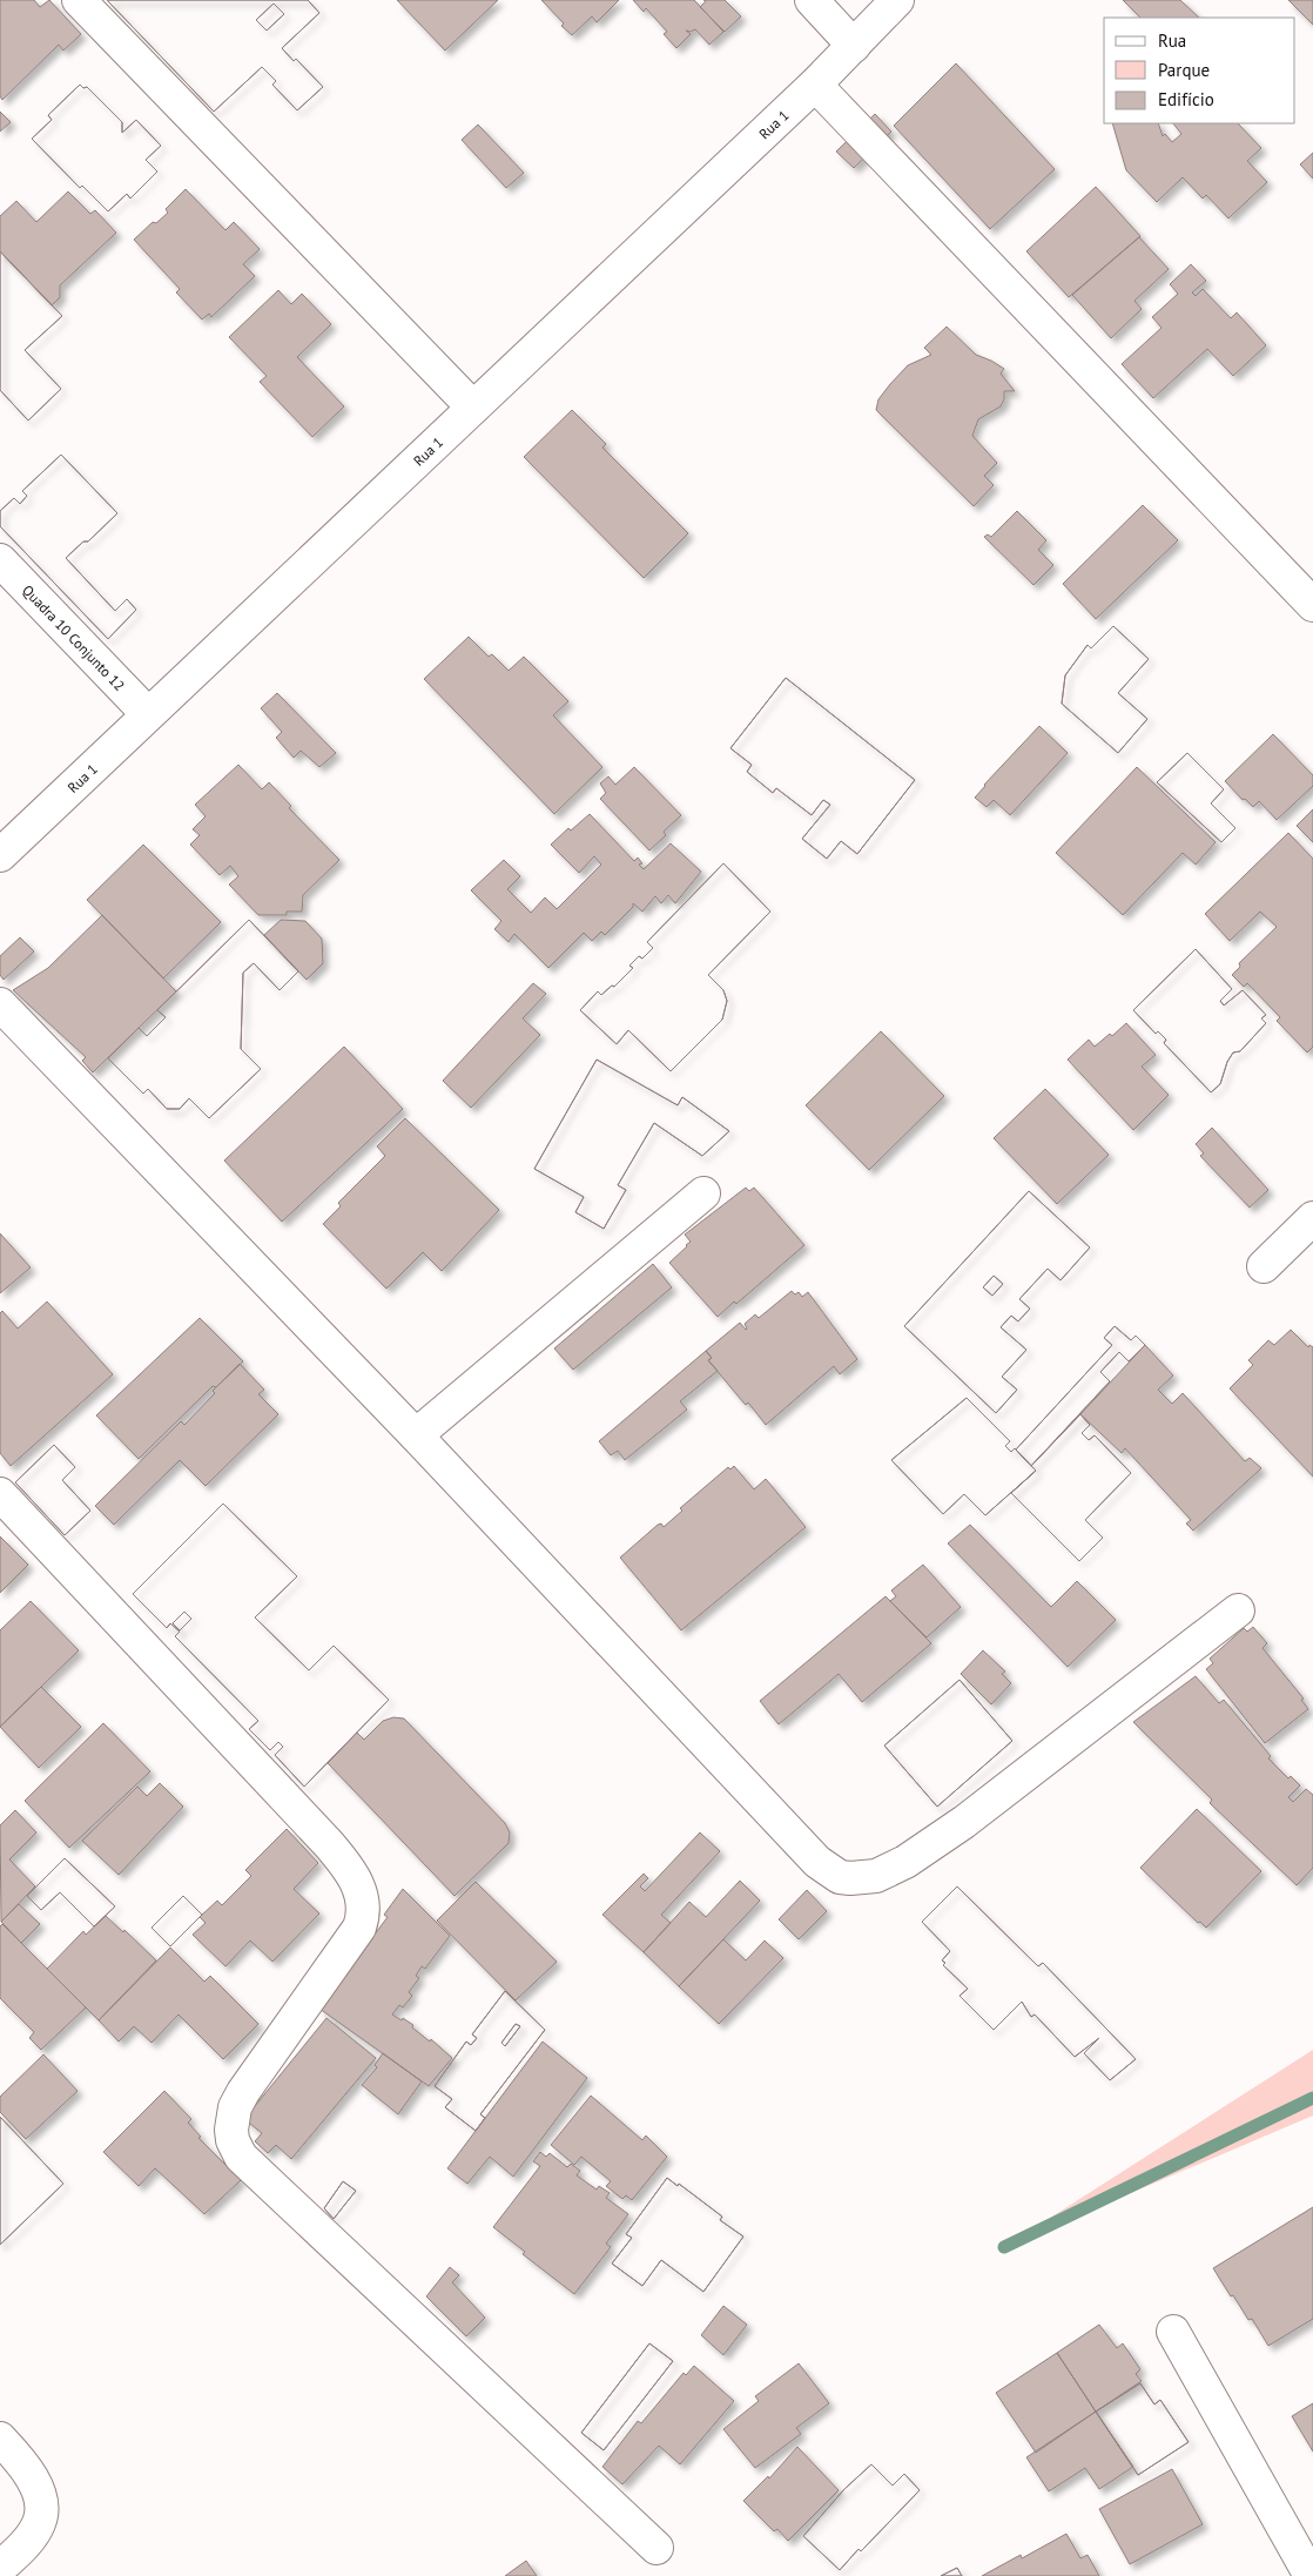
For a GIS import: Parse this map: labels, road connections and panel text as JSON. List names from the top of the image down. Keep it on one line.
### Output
{"streets":{"street":["Rua 1","Quadra 10 Conjunto 12"]},"crossings":[["Rua 1","Quadra 10 Conjunto 12"]],"legend":["Rua","Parque","Edifício"]}
